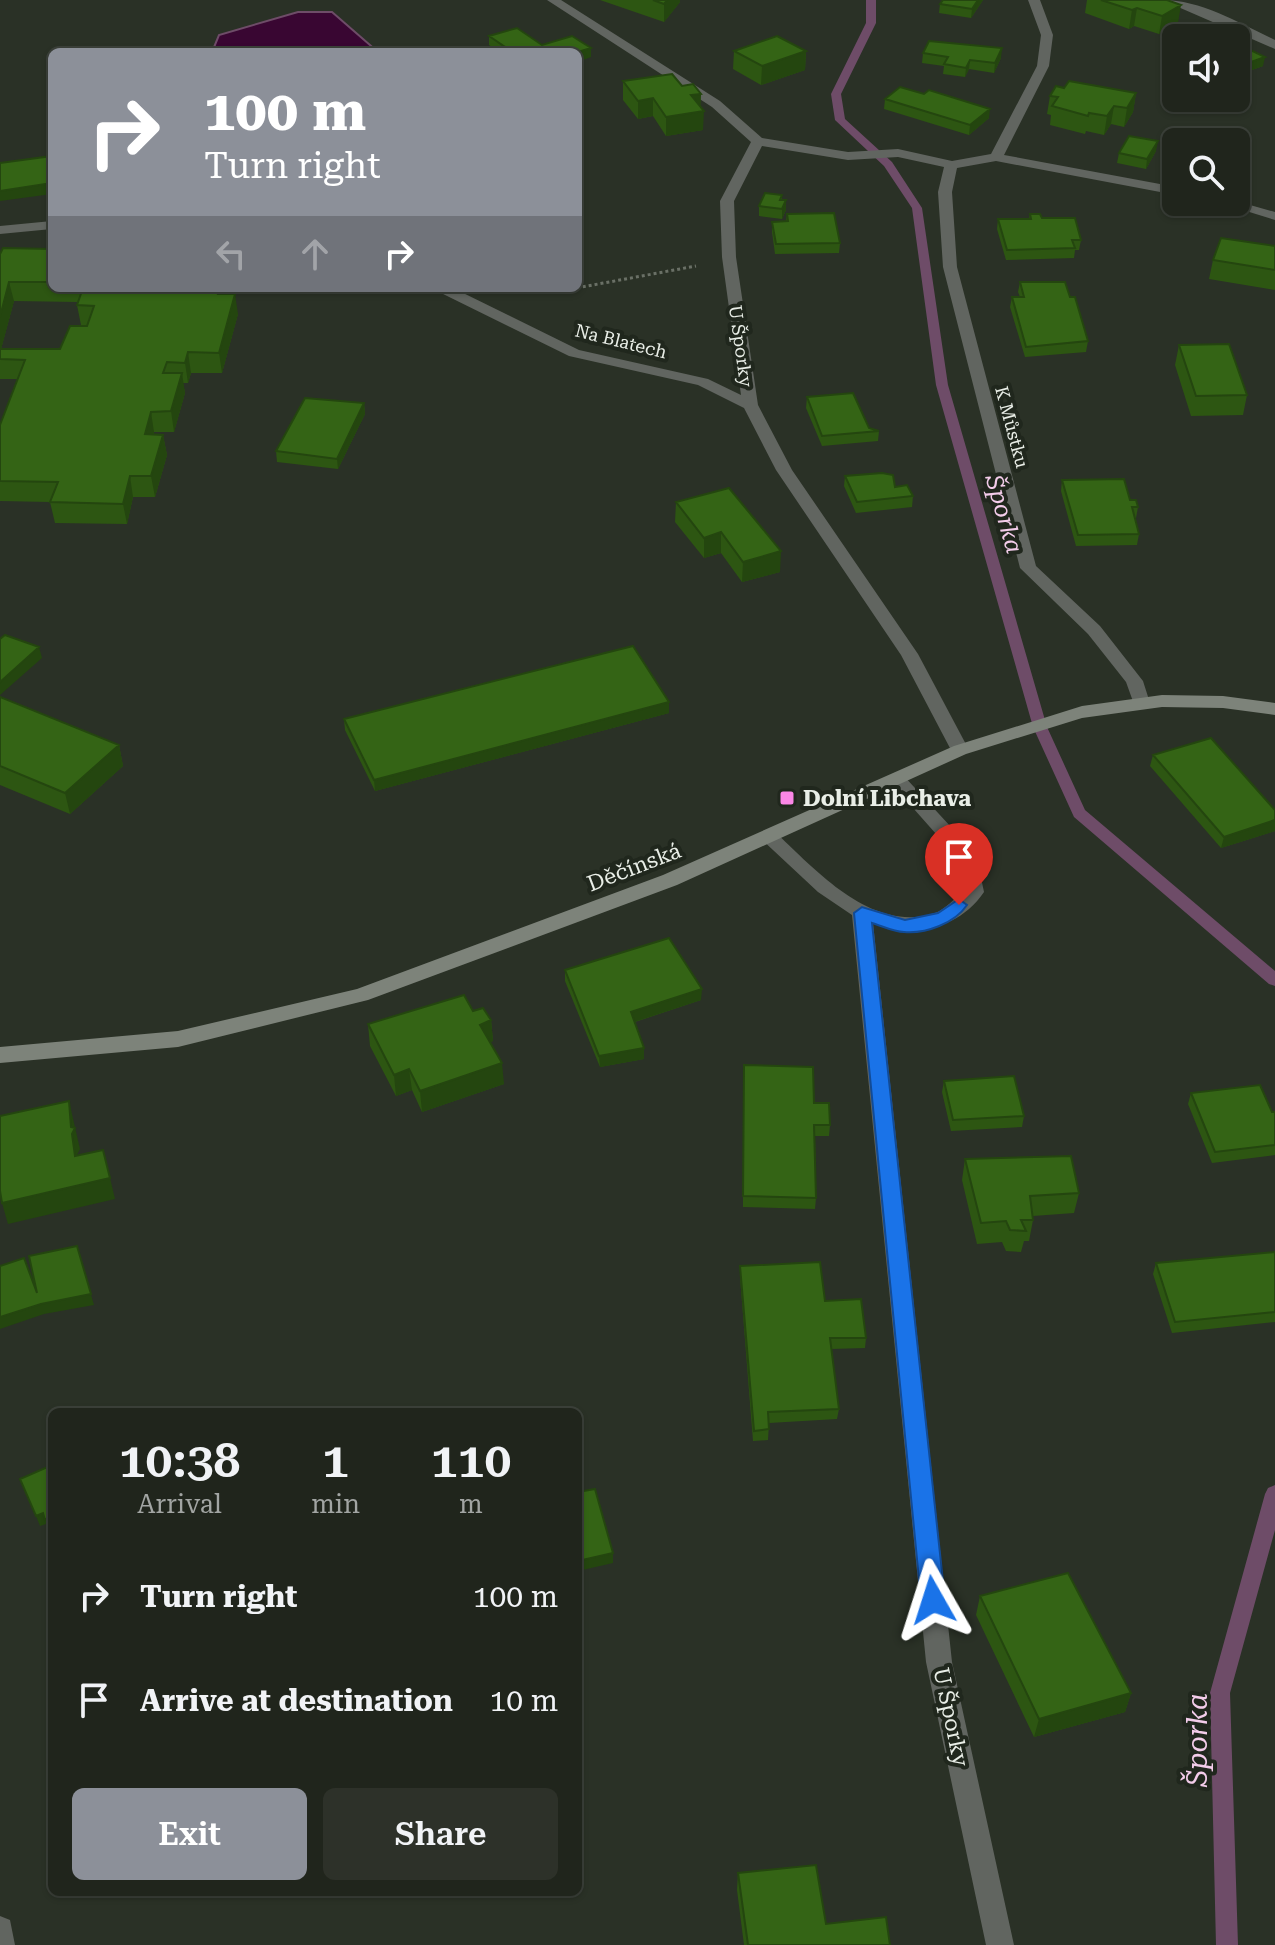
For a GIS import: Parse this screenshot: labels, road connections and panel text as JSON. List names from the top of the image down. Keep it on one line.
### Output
{"streets":{"main road":["Děčínská"],"street":["Na Blatech","U Šporky","K Můstku"]},"crossings":[["Na Blatech","U Šporky"],["U Šporky","Děčínská"],["K Můstku","Děčínská"]],"water":["Šporka"],"places":{"transit":["Dolní Libchava"]},"page":{"turn":["100 m","Turn right"],"eta":["10:38","Arrival","1","min","110","m"],"list":[{"name":"Turn right","value":"100 m"},{"name":"Arrive at destination","value":"10 m"}],"buttons":["Exit","Share"]}}
